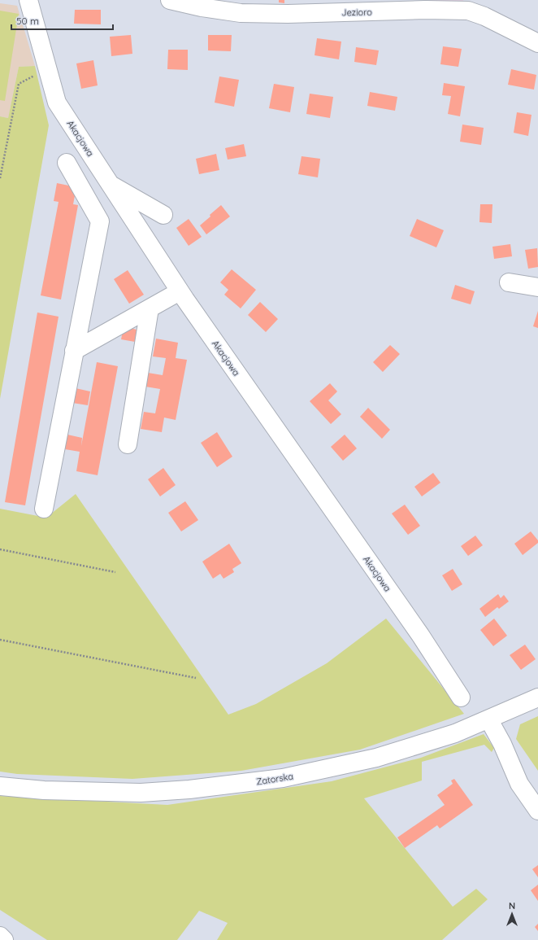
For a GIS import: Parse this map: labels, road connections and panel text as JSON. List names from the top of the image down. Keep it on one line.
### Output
{"streets":{"street":["Jezioro","Akacjowa","Zatorska"]},"scale_bar":"50 m","north":"top"}
